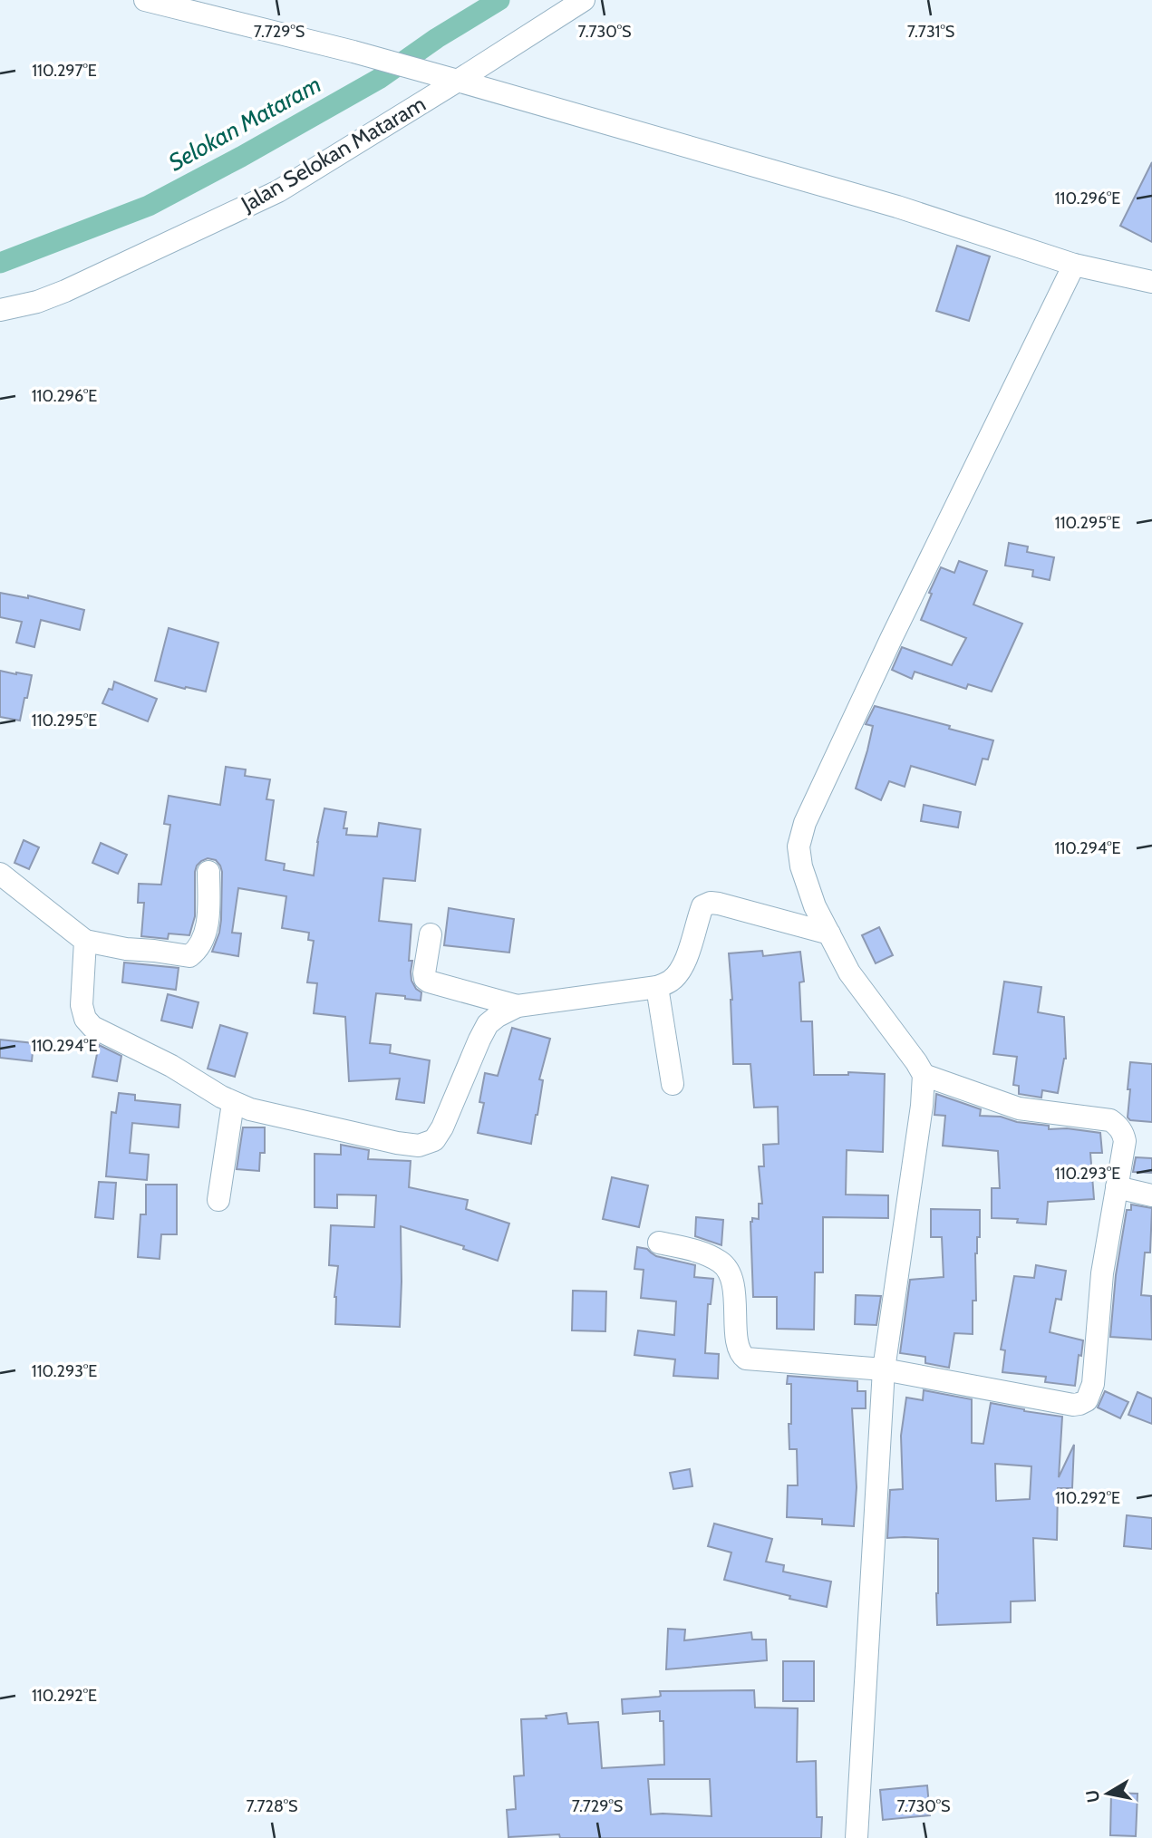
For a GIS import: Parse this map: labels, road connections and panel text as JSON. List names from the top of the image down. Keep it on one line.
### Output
{"streets":{"street":["Jalan Selokan Mataram"]},"water":["Selokan Mataram"],"north":"left","coordinates":["7.729°S","7.730°S","7.731°S","110.297°E","110.296°E","110.295°E","110.294°E","110.293°E","110.292°E","7.728°S"]}
